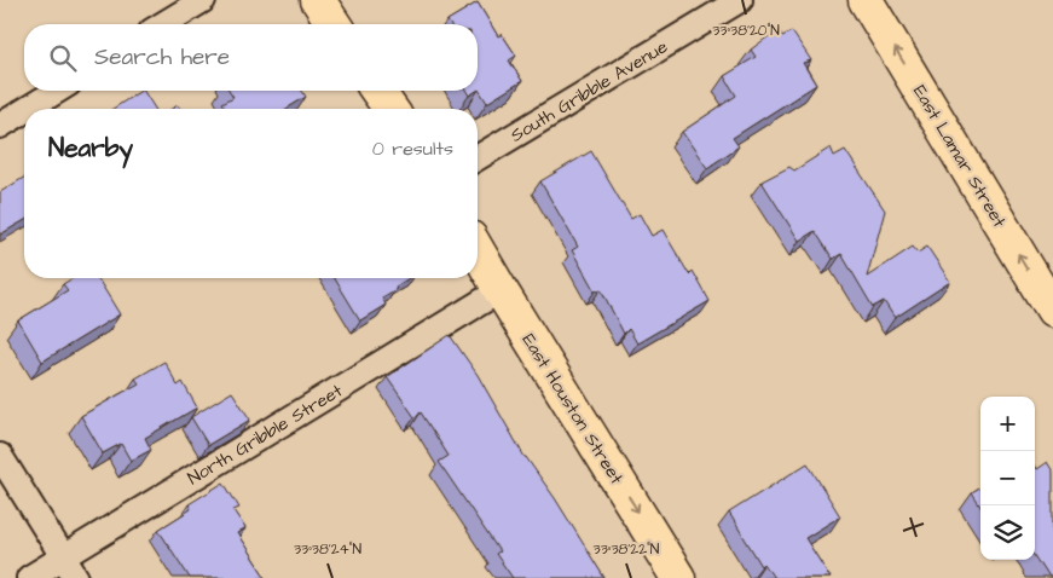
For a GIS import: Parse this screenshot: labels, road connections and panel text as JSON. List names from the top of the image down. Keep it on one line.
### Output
{"streets":{"main road":["East Lamar Street","East Houston Street"],"street":["South Gribble Avenue","North Gribble Street"]},"crossings":[["East Houston Street","North Gribble Street"]],"one_way":["East Lamar Street","East Houston Street"],"page":{"search":"Search here","heading":["Nearby","0 results"],"map_buttons":["+","−"]},"coordinates":["33°38'20\"N","33°38'24\"N","33°38'22\"N"]}
